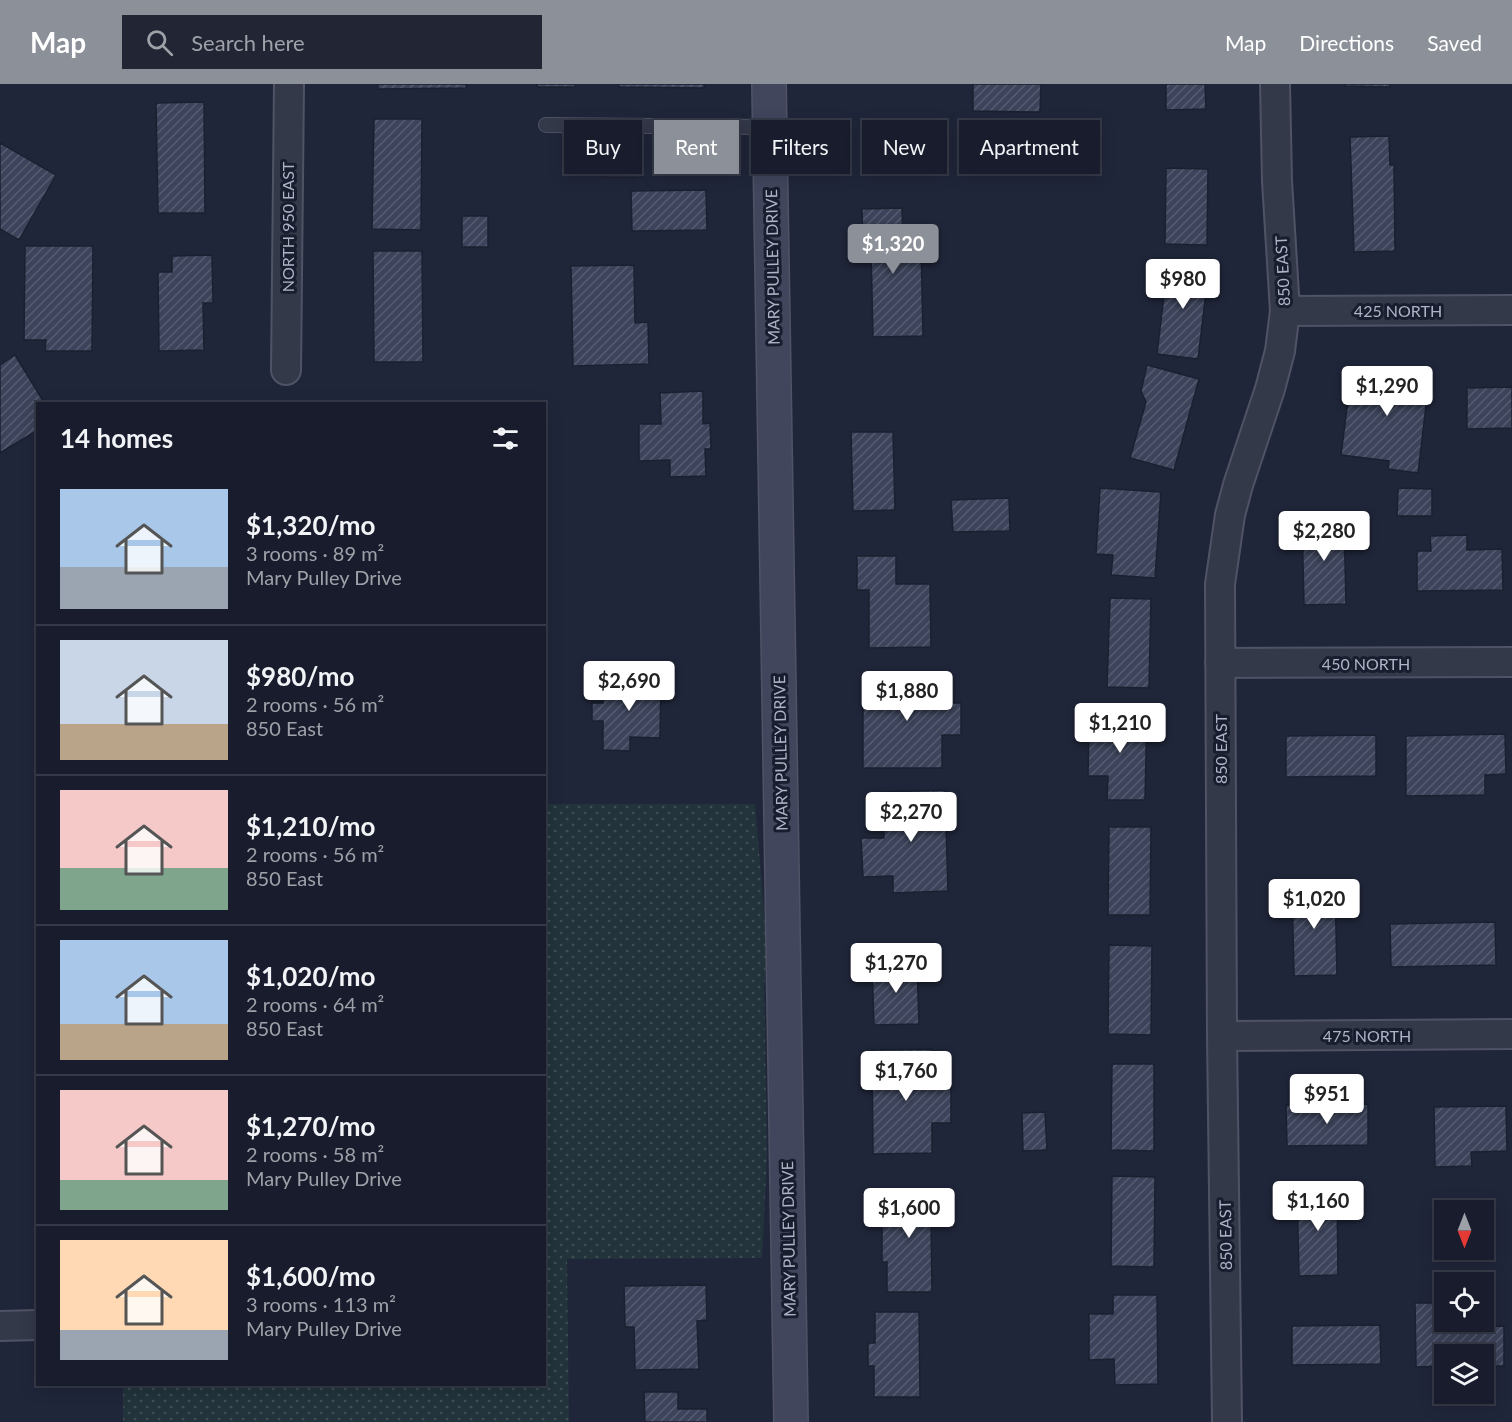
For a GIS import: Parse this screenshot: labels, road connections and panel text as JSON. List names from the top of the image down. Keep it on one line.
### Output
{"streets":{"street":["NORTH 950 EAST","MARY PULLEY DRIVE","850 EAST","425 NORTH","450 NORTH","475 NORTH"]},"crossings":[["850 EAST","425 NORTH"],["850 EAST","450 NORTH"],["850 EAST","475 NORTH"]],"north":"bottom","page":{"header":"Map","search":"Search here","nav":["Map","Directions","Saved"],"chip":["Buy","Rent","Filters","New","Apartment"],"price":["$1,320","$980","$1,290","$2,280","$2,690","$1,880","$1,210","$2,270","$1,020","$1,270","$1,760","$951","$1,160","$1,600"],"heading":"14 homes","list":[{"name":"$1,320/mo","note":"3 rooms · 89 m² · Mary Pulley Drive"},{"name":"$980/mo","note":"2 rooms · 56 m² · 850 East"},{"name":"$1,210/mo","note":"2 rooms · 56 m² · 850 East"},{"name":"$1,020/mo","note":"2 rooms · 64 m² · 850 East"},{"name":"$1,270/mo","note":"2 rooms · 58 m² · Mary Pulley Drive"},{"name":"$1,600/mo","note":"3 rooms · 113 m² · Mary Pulley Drive"}]}}
